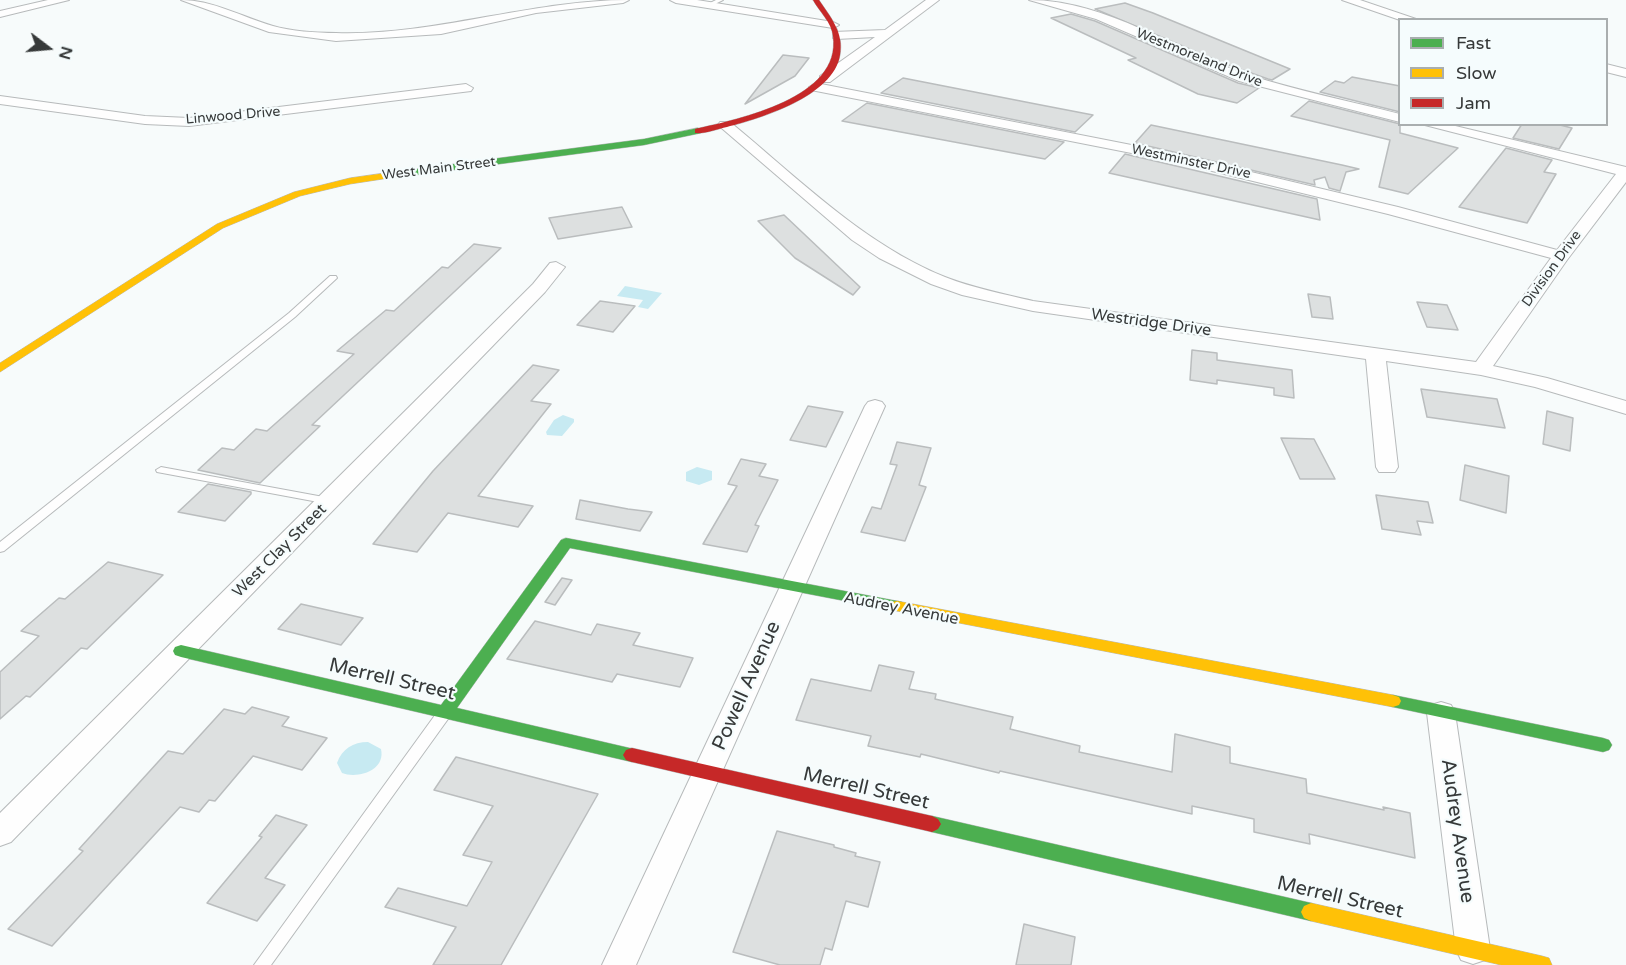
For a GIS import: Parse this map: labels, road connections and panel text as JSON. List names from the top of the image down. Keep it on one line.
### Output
{"streets":{"street":["Westmoreland Drive","Linwood Drive","Westminster Drive","West Main Street","Division Drive","Westridge Drive","West Clay Street","Audrey Avenue","Merrell Street","Powell Avenue"]},"crossings":[["Westminster Drive","West Main Street"],["Westminster Drive","Division Drive"],["West Main Street","Westridge Drive"],["Division Drive","Westridge Drive"],["West Clay Street","Merrell Street"],["Audrey Avenue","Merrell Street"],["Audrey Avenue","Powell Avenue"],["Merrell Street","Powell Avenue"]],"legend":["Fast","Slow","Jam"],"north":"right"}
